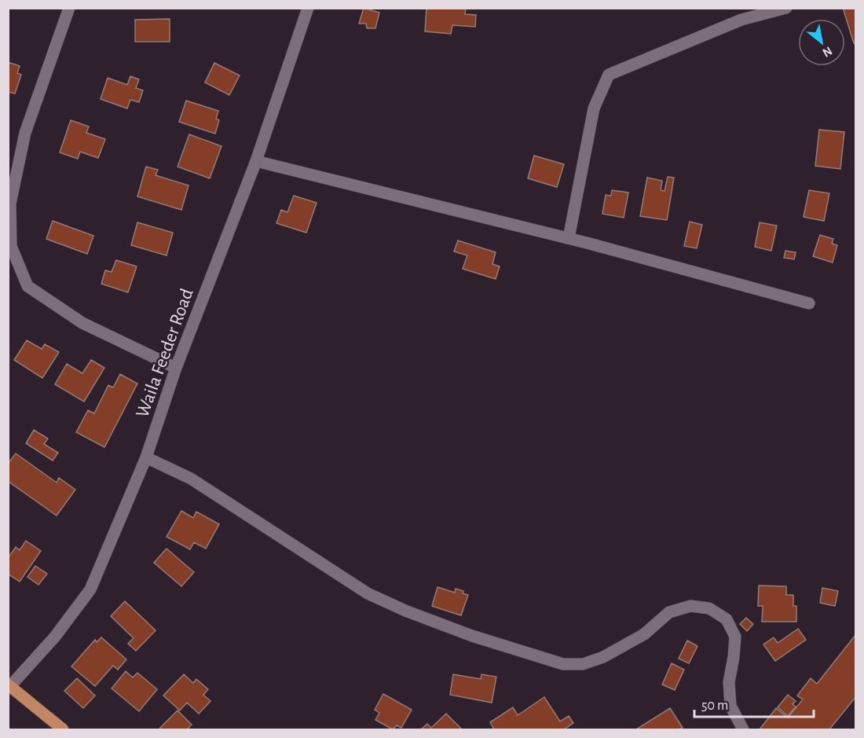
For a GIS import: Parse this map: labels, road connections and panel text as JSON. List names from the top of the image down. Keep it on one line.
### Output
{"streets":{"street":["Waila Feeder Road"]},"scale_bar":"50 m","north":"bottom right"}
